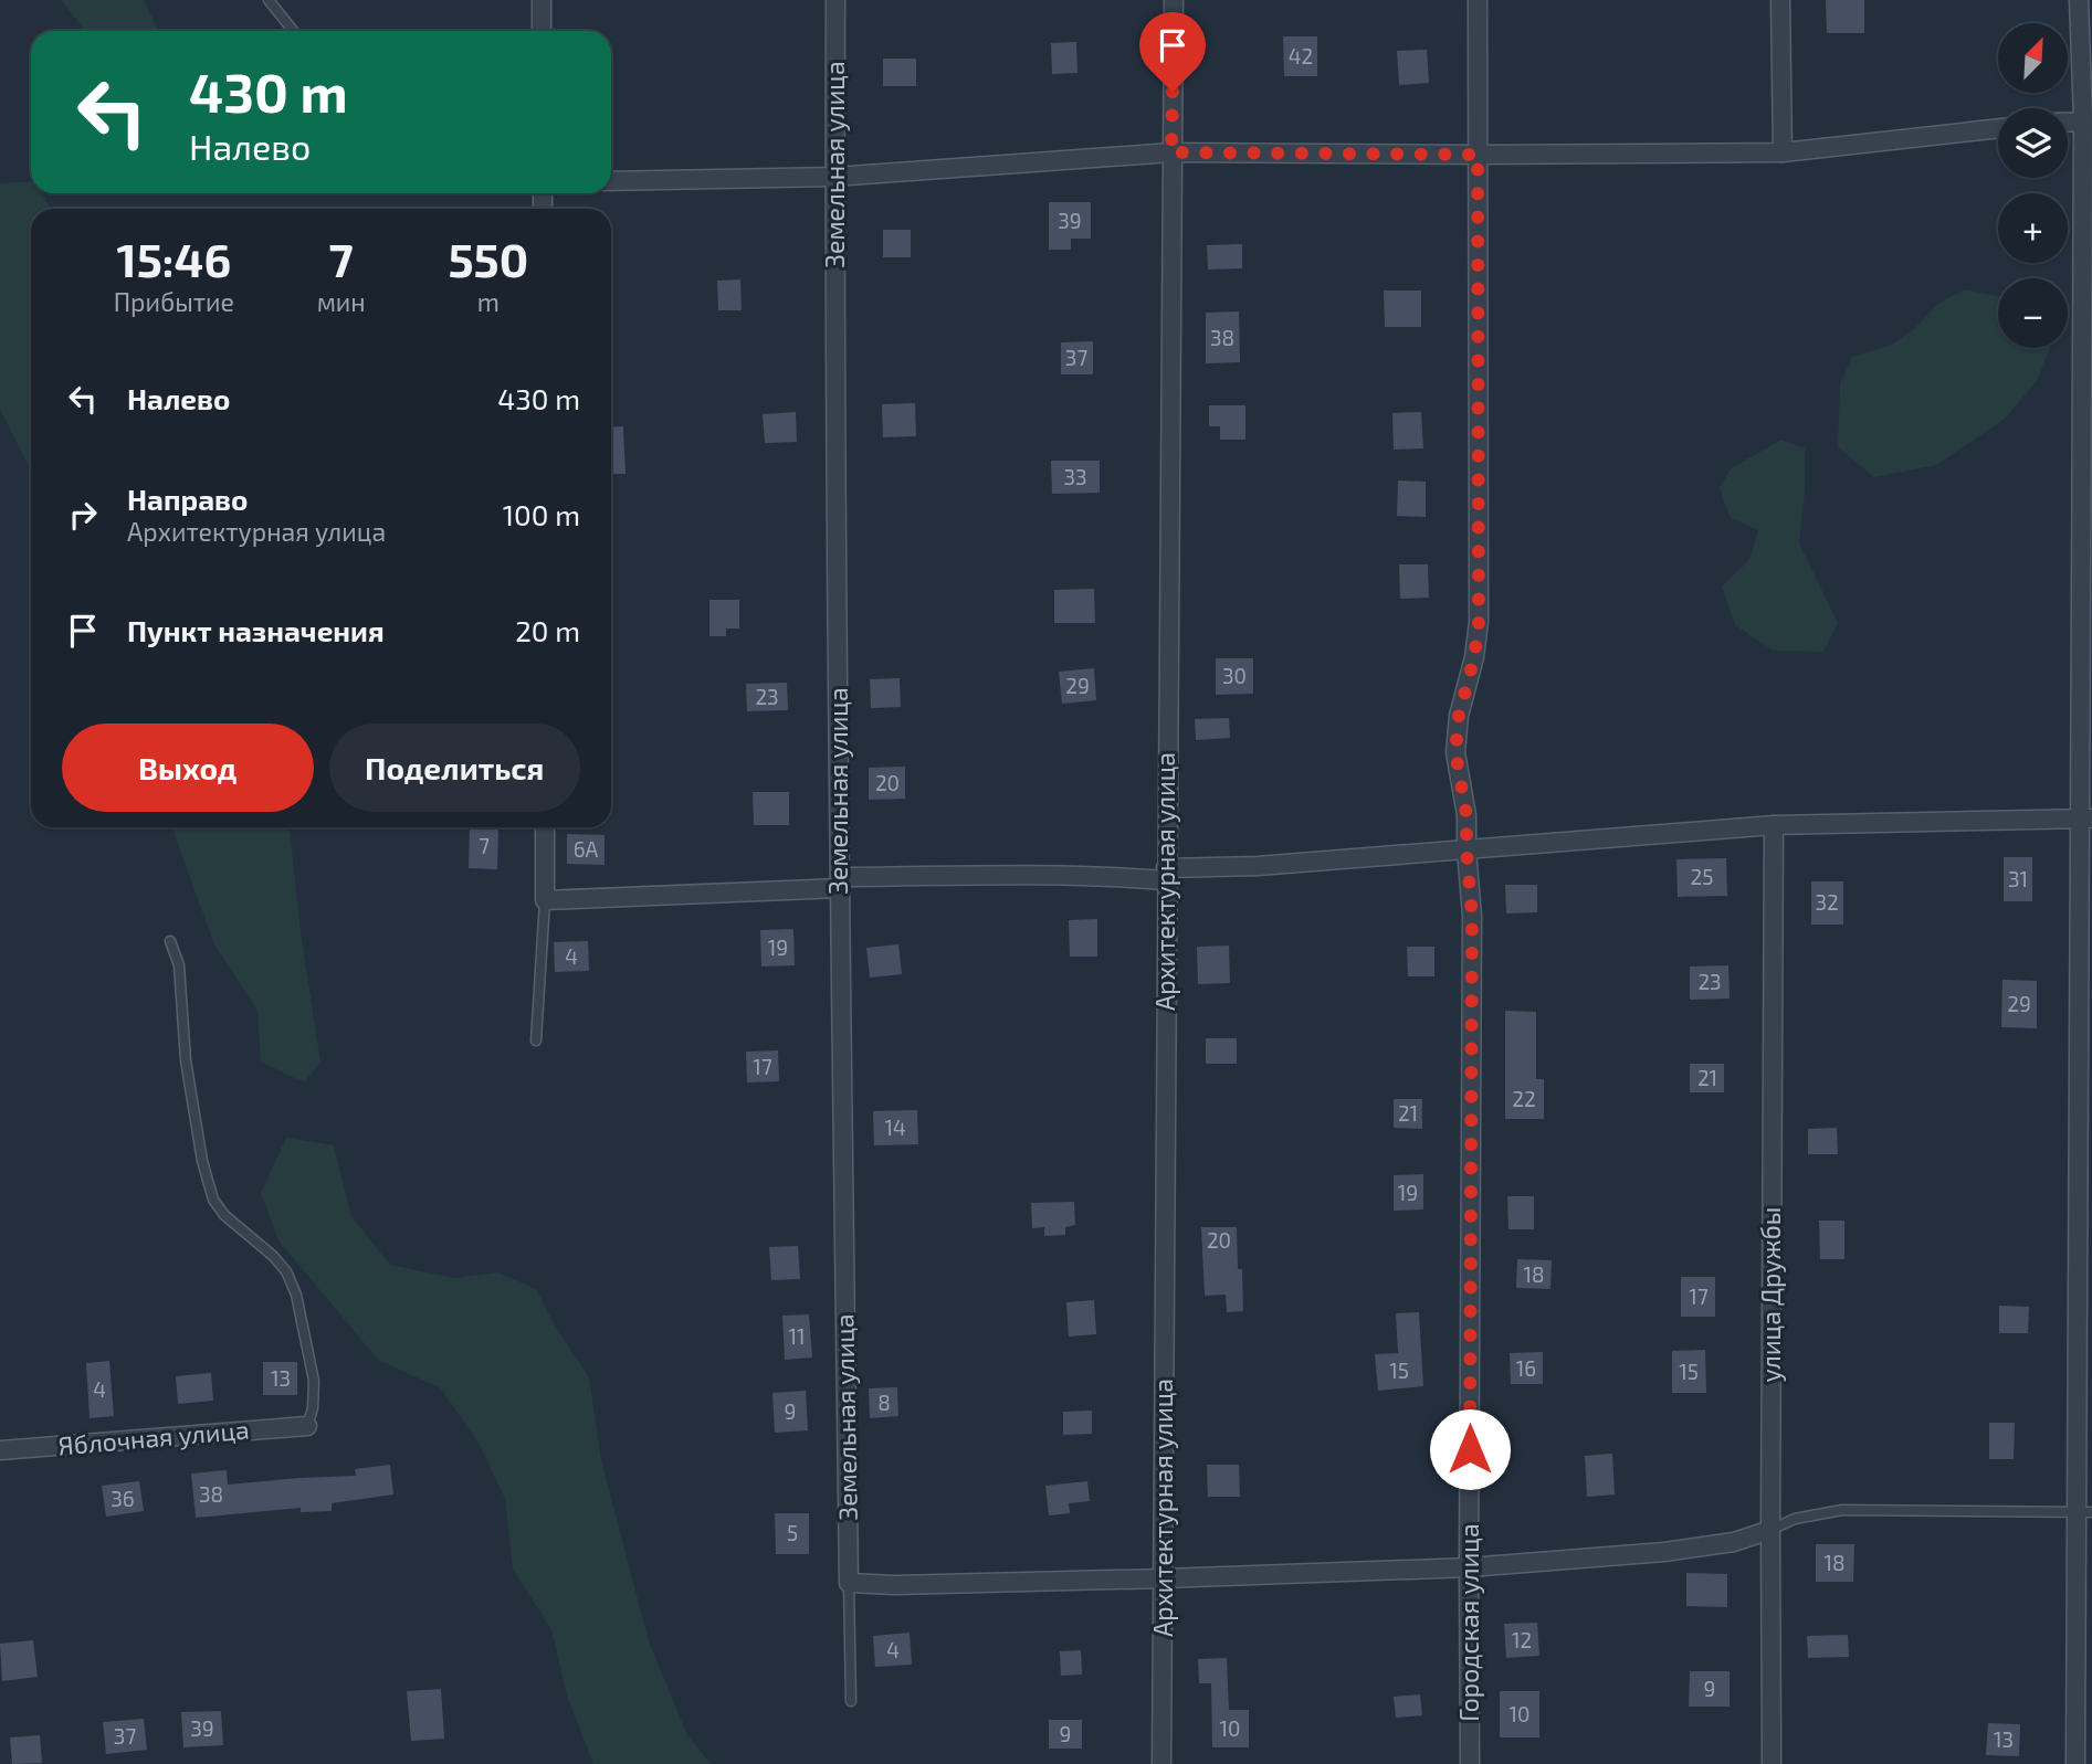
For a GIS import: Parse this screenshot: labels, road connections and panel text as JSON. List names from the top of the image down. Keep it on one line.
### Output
{"streets":{"street":["Земельная улица","Архитектурная улица","улица Дружбы","Яблочная улица","Городская улица"]},"house_numbers":["42","39","38","37","33","30","29","23","20","7","6А","25","31","32","19","4","23","29","17","21","22","21","14","19","20","18","17","11","16","15","15","13","4","8","9","38","36","5","18","12","4","9","10","39","10","9","37","13"],"north":"top right","page":{"map_buttons":["+","−"],"turn":["430 m","Налево"],"eta":["15:46","Прибытие","7","мин","550","m"],"list":[{"name":"Налево","value":"430 m"},{"name":"Направо","note":"Архитектурная улица","value":"100 m"},{"name":"Пункт назначения","value":"20 m"}],"buttons":["Выход","Поделиться"]}}
